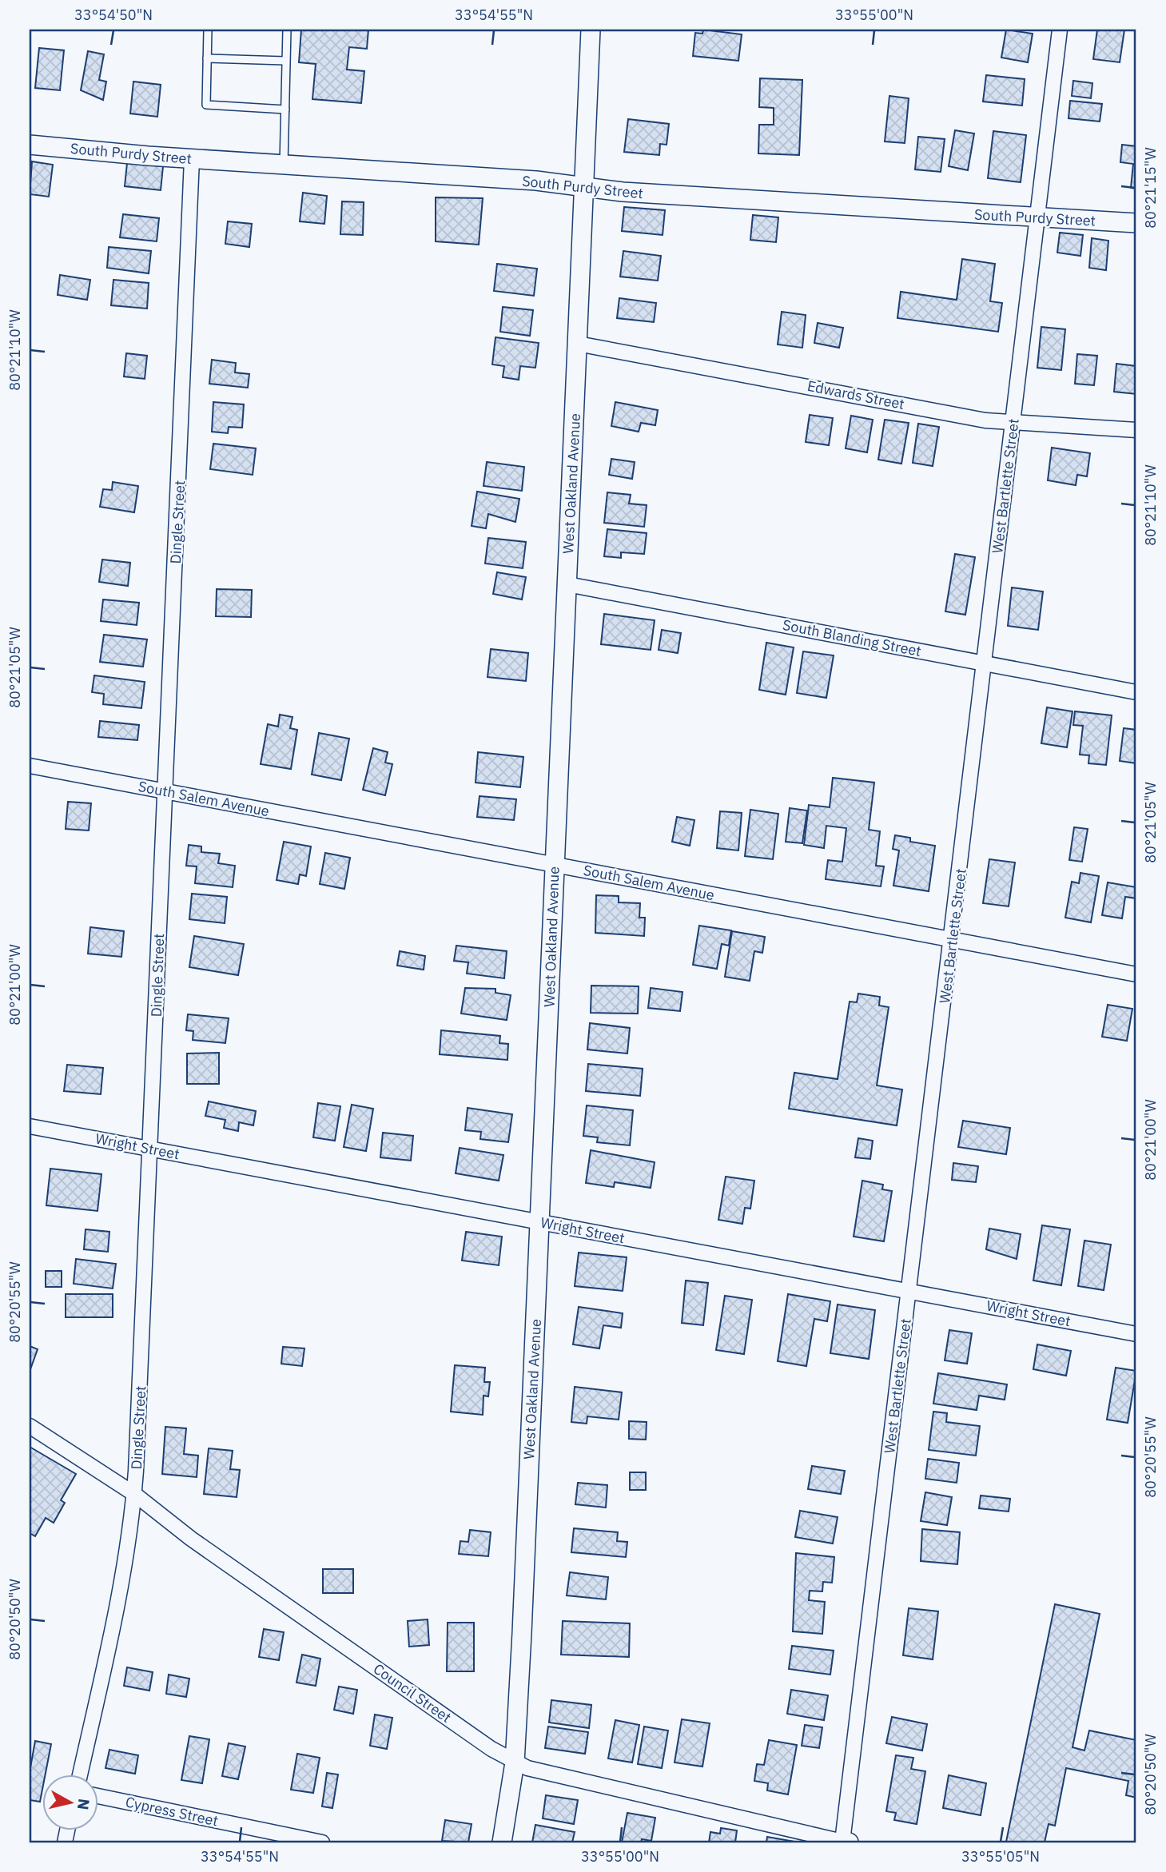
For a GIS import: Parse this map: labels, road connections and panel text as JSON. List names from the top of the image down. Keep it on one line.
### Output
{"streets":{"street":["South Purdy Street","Edwards Street","West Oakland Avenue","West Bartlette Street","Dingle Street","South Blanding Street","South Salem Avenue","Wright Street","Council Street","Cypress Street"]},"crossings":[["South Purdy Street","West Oakland Avenue"],["South Purdy Street","West Bartlette Street"],["South Purdy Street","Dingle Street"],["Edwards Street","West Oakland Avenue"],["Edwards Street","West Bartlette Street"],["West Oakland Avenue","South Blanding Street"],["West Oakland Avenue","South Salem Avenue"],["West Oakland Avenue","Wright Street"],["West Oakland Avenue","Council Street"],["West Bartlette Street","South Blanding Street"],["West Bartlette Street","South Salem Avenue"],["West Bartlette Street","Wright Street"],["West Bartlette Street","Council Street"],["Dingle Street","South Salem Avenue"],["Dingle Street","Wright Street"],["Dingle Street","Council Street"]],"north":"right","coordinates":["33°54'50\"N","33°54'55\"N","33°55'00\"N","80°21'15\"W","80°21'10\"W","80°21'05\"W","80°21'00\"W","80°20'55\"W","80°20'50\"W","33°55'05\"N"]}
